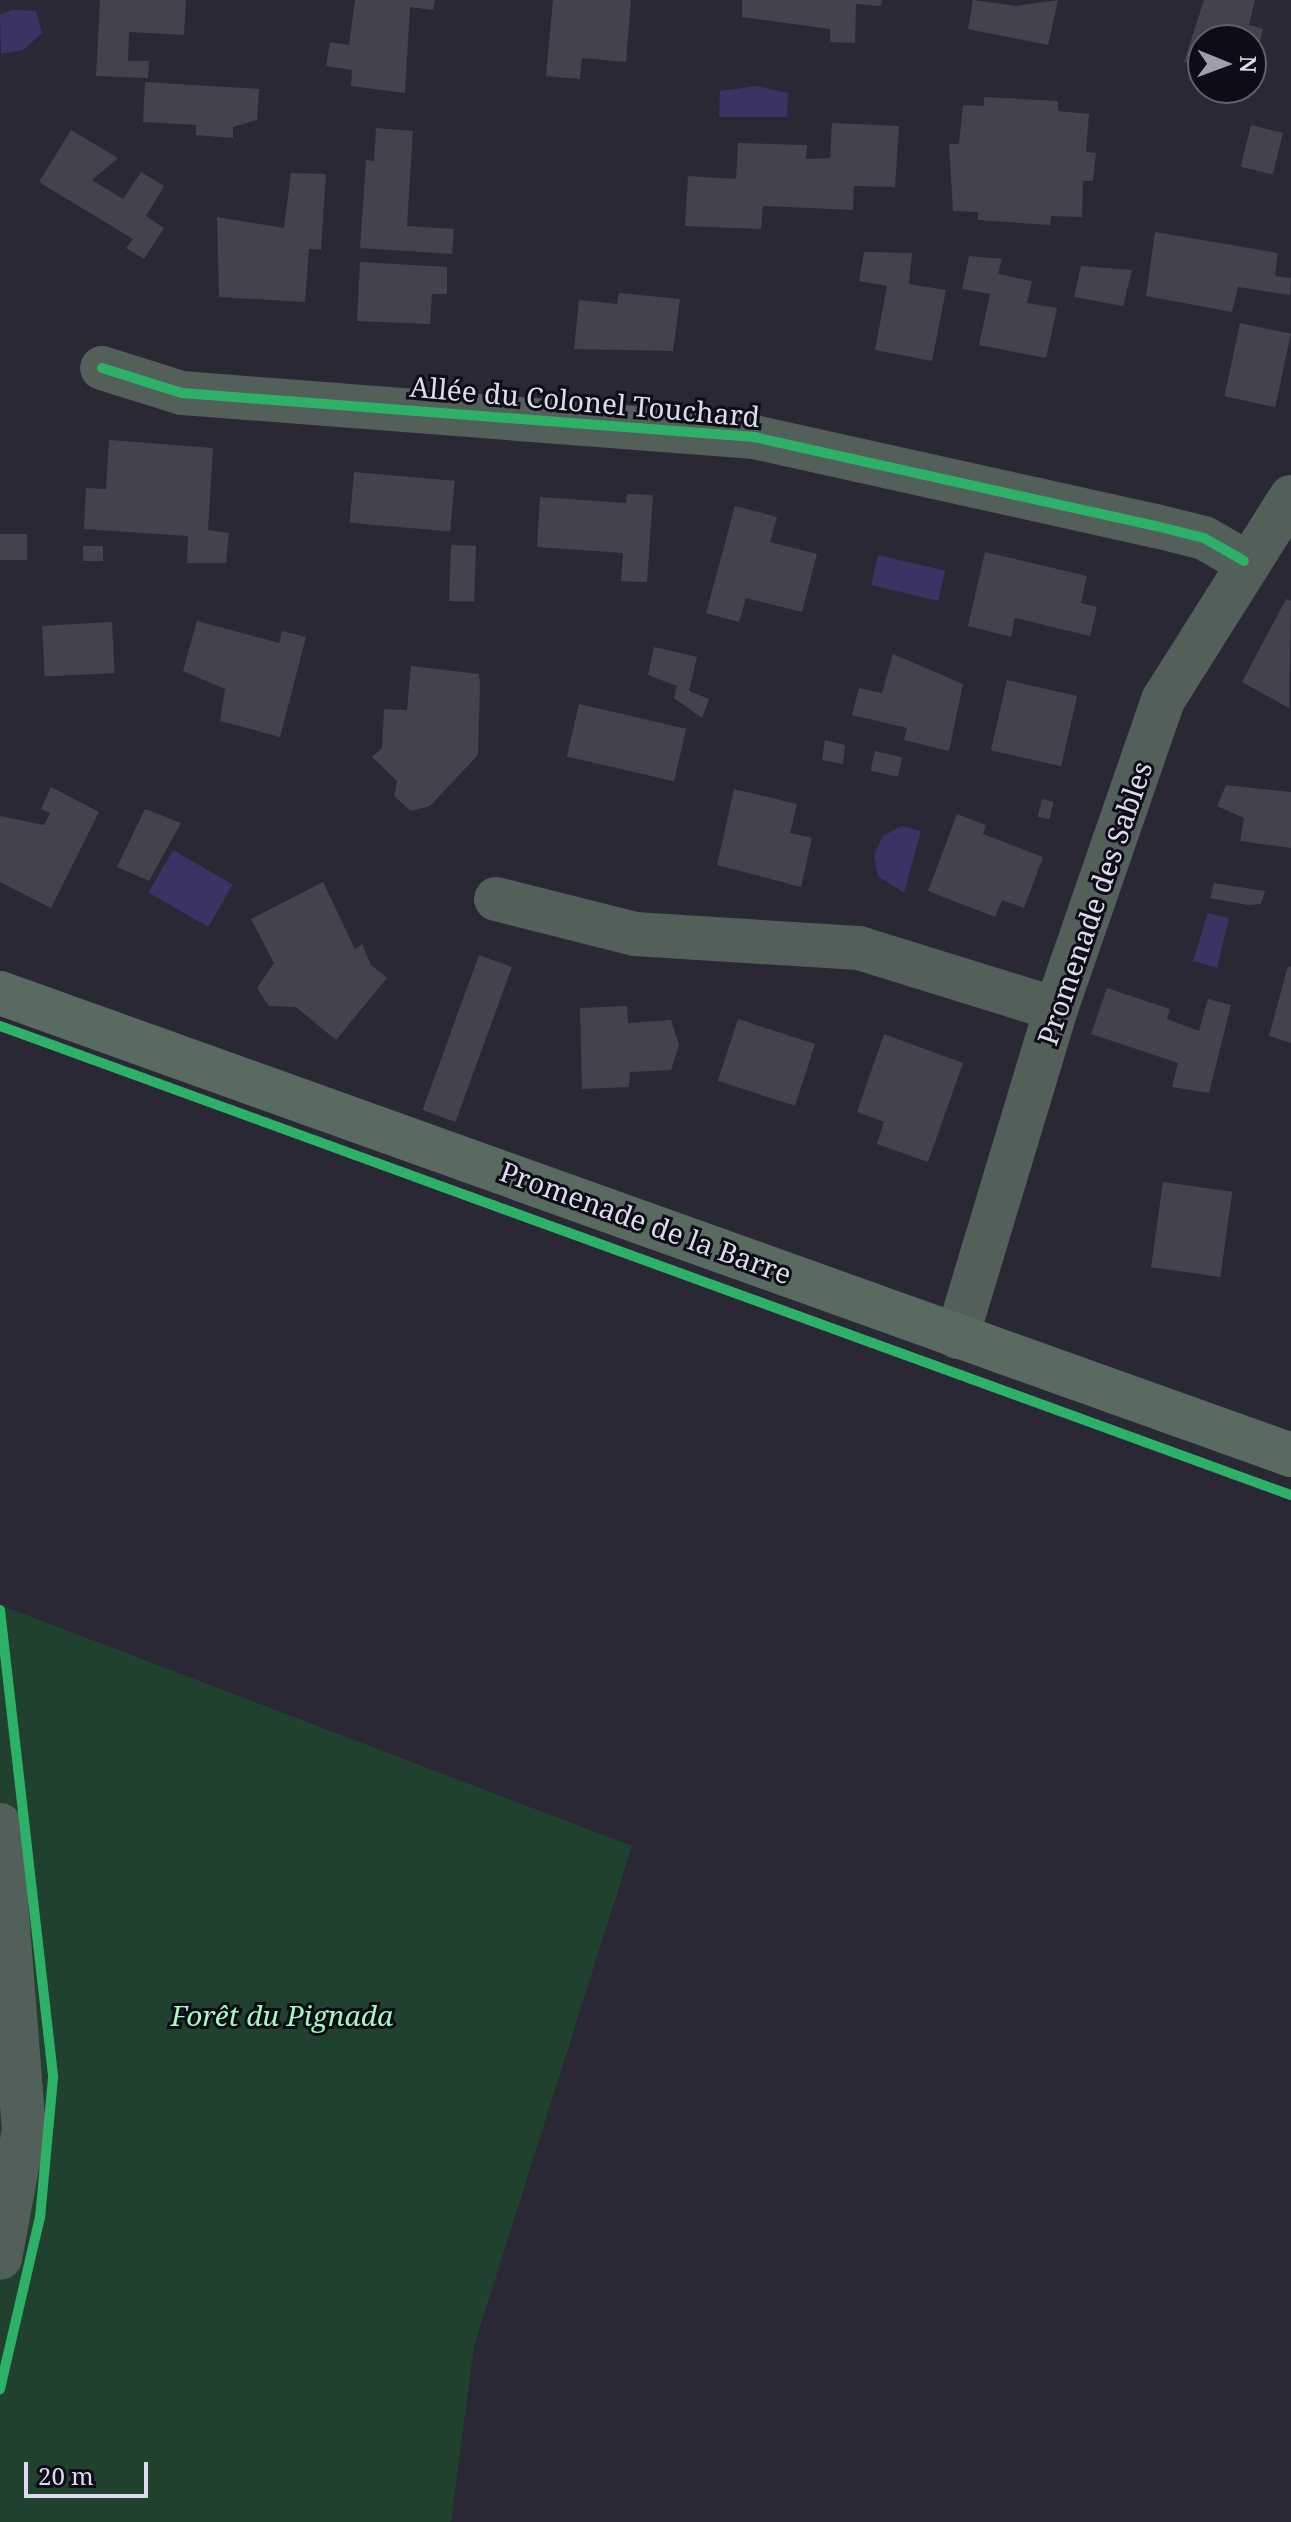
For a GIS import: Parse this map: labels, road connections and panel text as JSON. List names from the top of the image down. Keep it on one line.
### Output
{"streets":{"main road":["Promenade de la Barre"],"street":["Allée du Colonel Touchard","Promenade des Sables"]},"crossings":[["Allée du Colonel Touchard","Promenade des Sables"],["Promenade des Sables","Promenade de la Barre"]],"parks":["Forêt du Pignada"],"scale_bar":"20 m","north":"right"}
